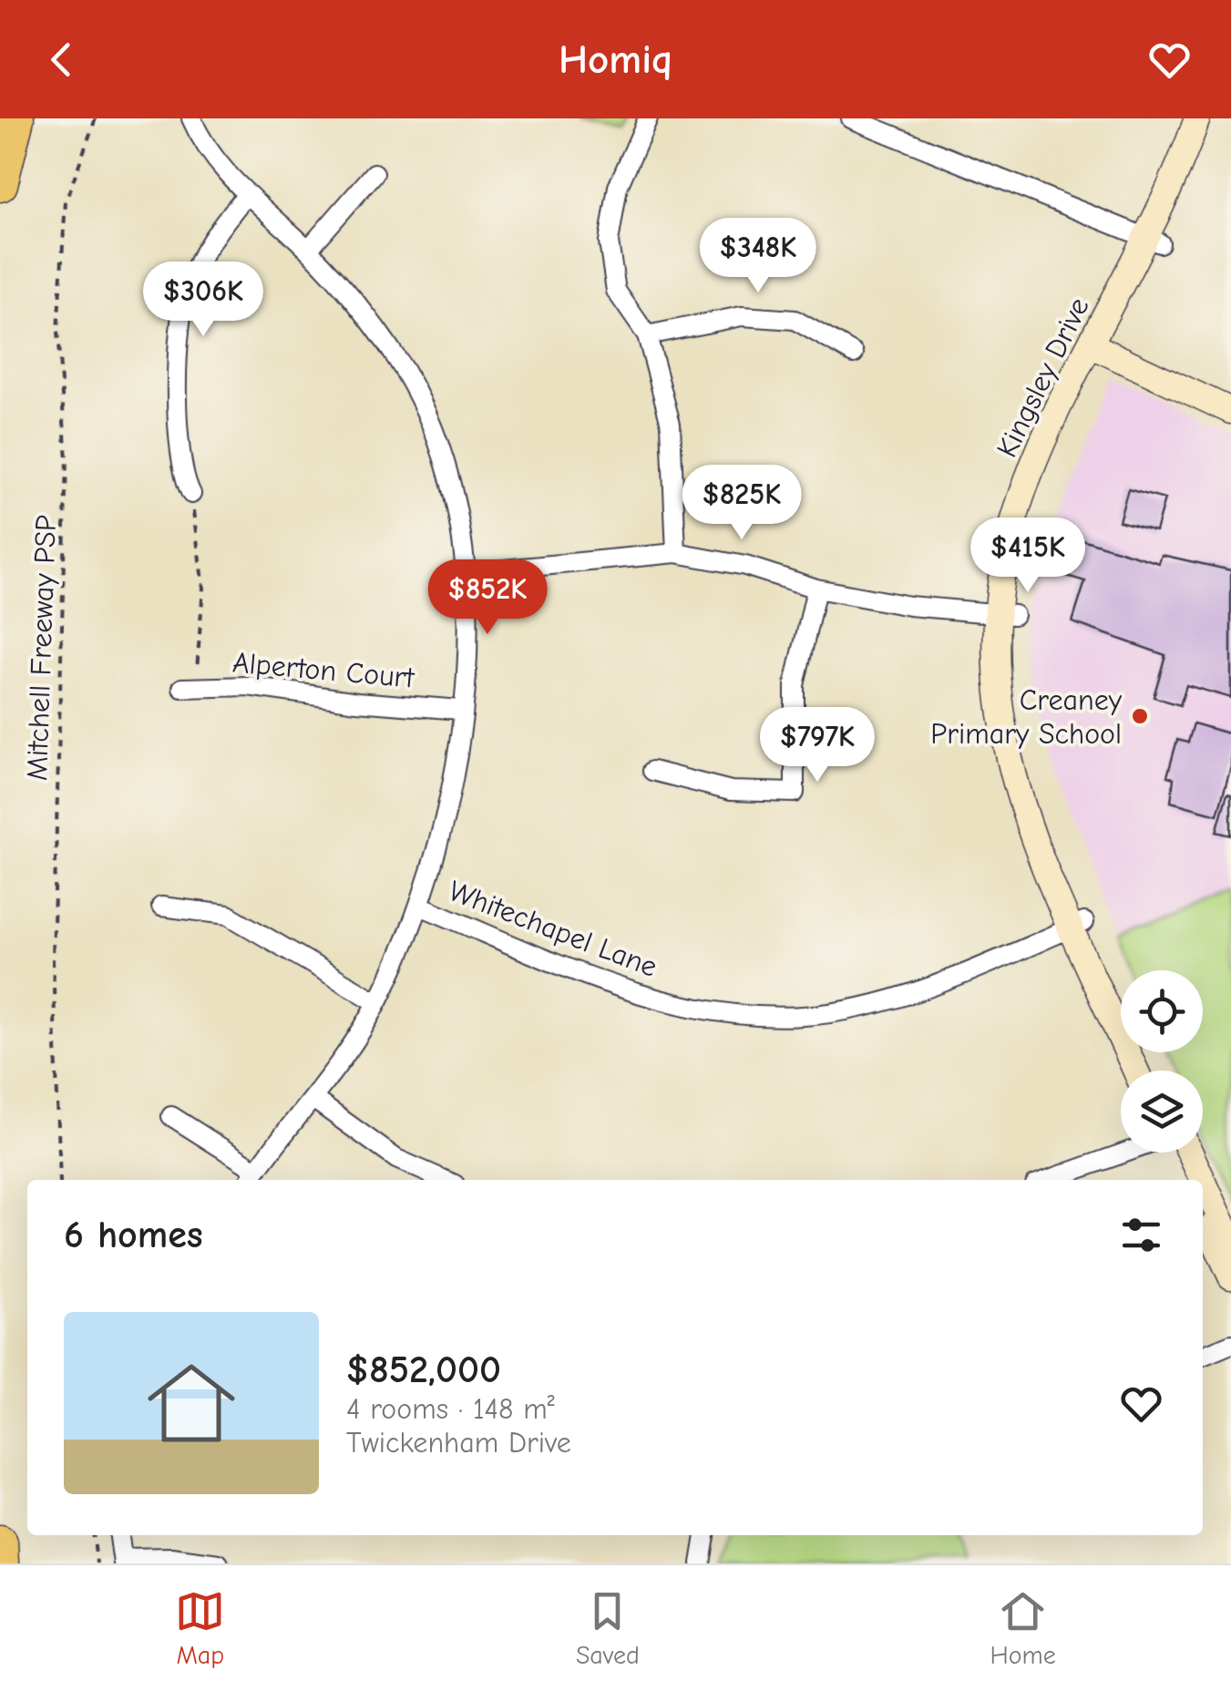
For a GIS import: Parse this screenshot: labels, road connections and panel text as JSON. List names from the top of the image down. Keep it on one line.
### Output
{"streets":{"main road":["Kingsley Drive"],"street":["Alperton Court","Whitechapel Lane"],"path":["Mitchell Freeway PSP"]},"crossings":[["Kingsley Drive","Whitechapel Lane"]],"places":["Creaney Primary School"],"page":{"header":"Homiq","price":["$348K","$306K","$825K","$415K","$852K","$797K"],"heading":"6 homes","list":[{"name":"$852,000","note":"4 rooms · 148 m² · Twickenham Drive"}],"tabs":["Map","Saved","Home"]}}
